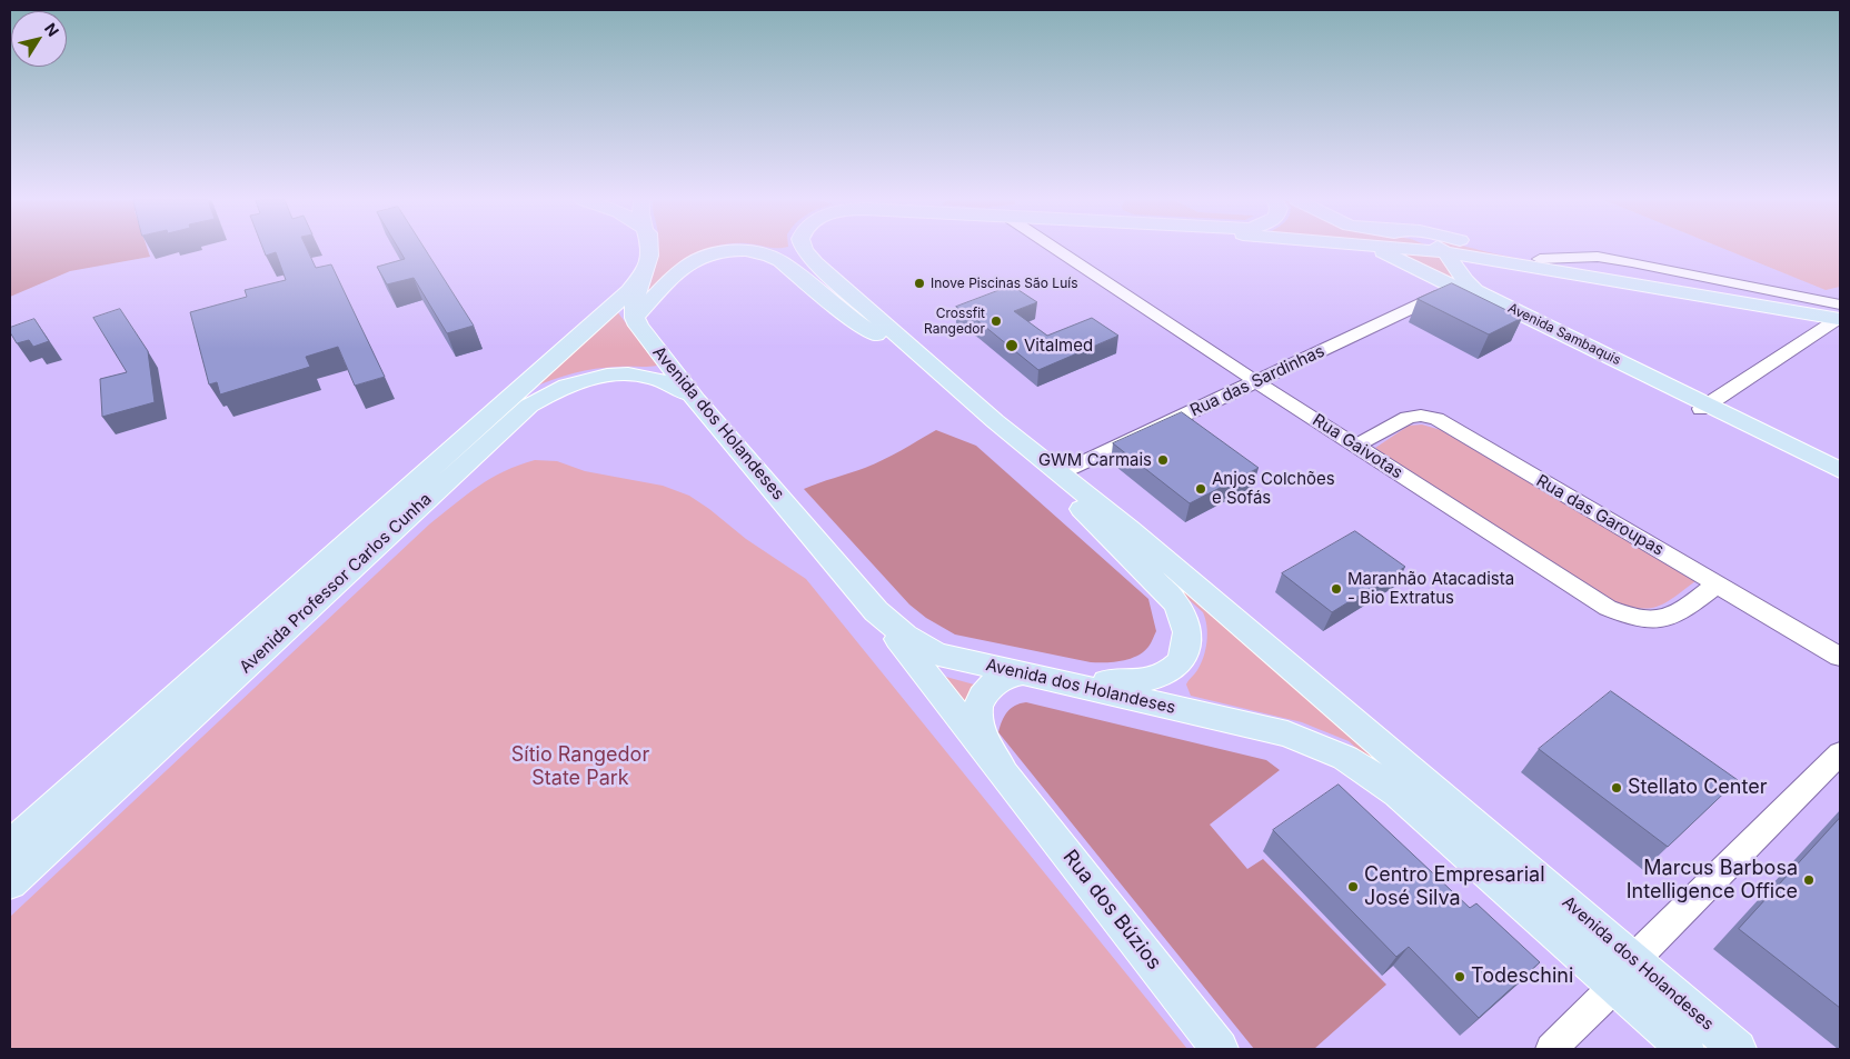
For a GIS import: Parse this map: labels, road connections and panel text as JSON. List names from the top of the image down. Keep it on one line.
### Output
{"streets":{"main road":["Avenida Sambaquis","Avenida dos Holandeses","Avenida Professor Carlos Cunha","Rua dos Búzios"],"street":["Rua das Sardinhas","Rua Gaivotas","Rua das Garoupas"]},"crossings":[["Avenida Sambaquis","Rua das Sardinhas"],["Rua das Sardinhas","Avenida dos Holandeses"],["Rua das Sardinhas","Rua Gaivotas"],["Avenida dos Holandeses","Avenida Professor Carlos Cunha"],["Avenida dos Holandeses","Rua dos Búzios"],["Rua Gaivotas","Rua das Garoupas"]],"parks":["Sítio Rangedor State Park"],"places":["Inove Piscinas São Luís","Crossfit Rangedor","Vitalmed","GWM Carmais","Anjos Colchões e Sofás","Maranhão Atacadista - Bio Extratus","Stellato Center","Marcus Barbosa Intelligence Office","Centro Empresarial José Silva","Todeschini"],"north":"top right"}
